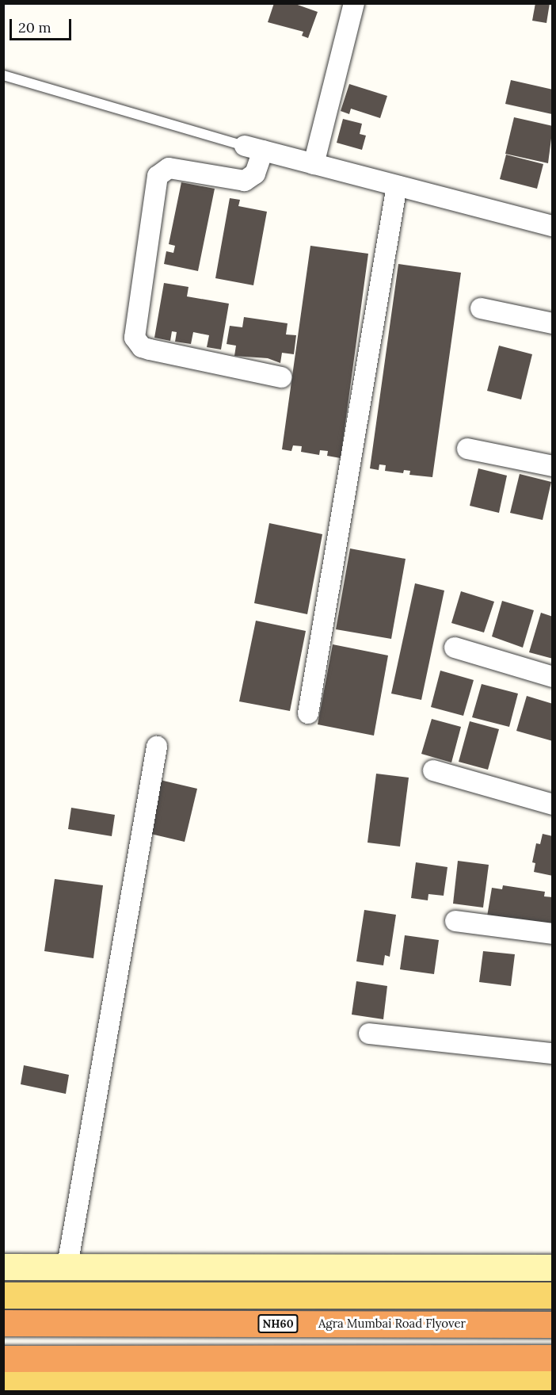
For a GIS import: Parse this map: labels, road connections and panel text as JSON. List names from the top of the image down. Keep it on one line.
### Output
{"streets":{"highway":["NH60","Agra Mumbai Road Flyover"]},"scale_bar":"20 m"}
